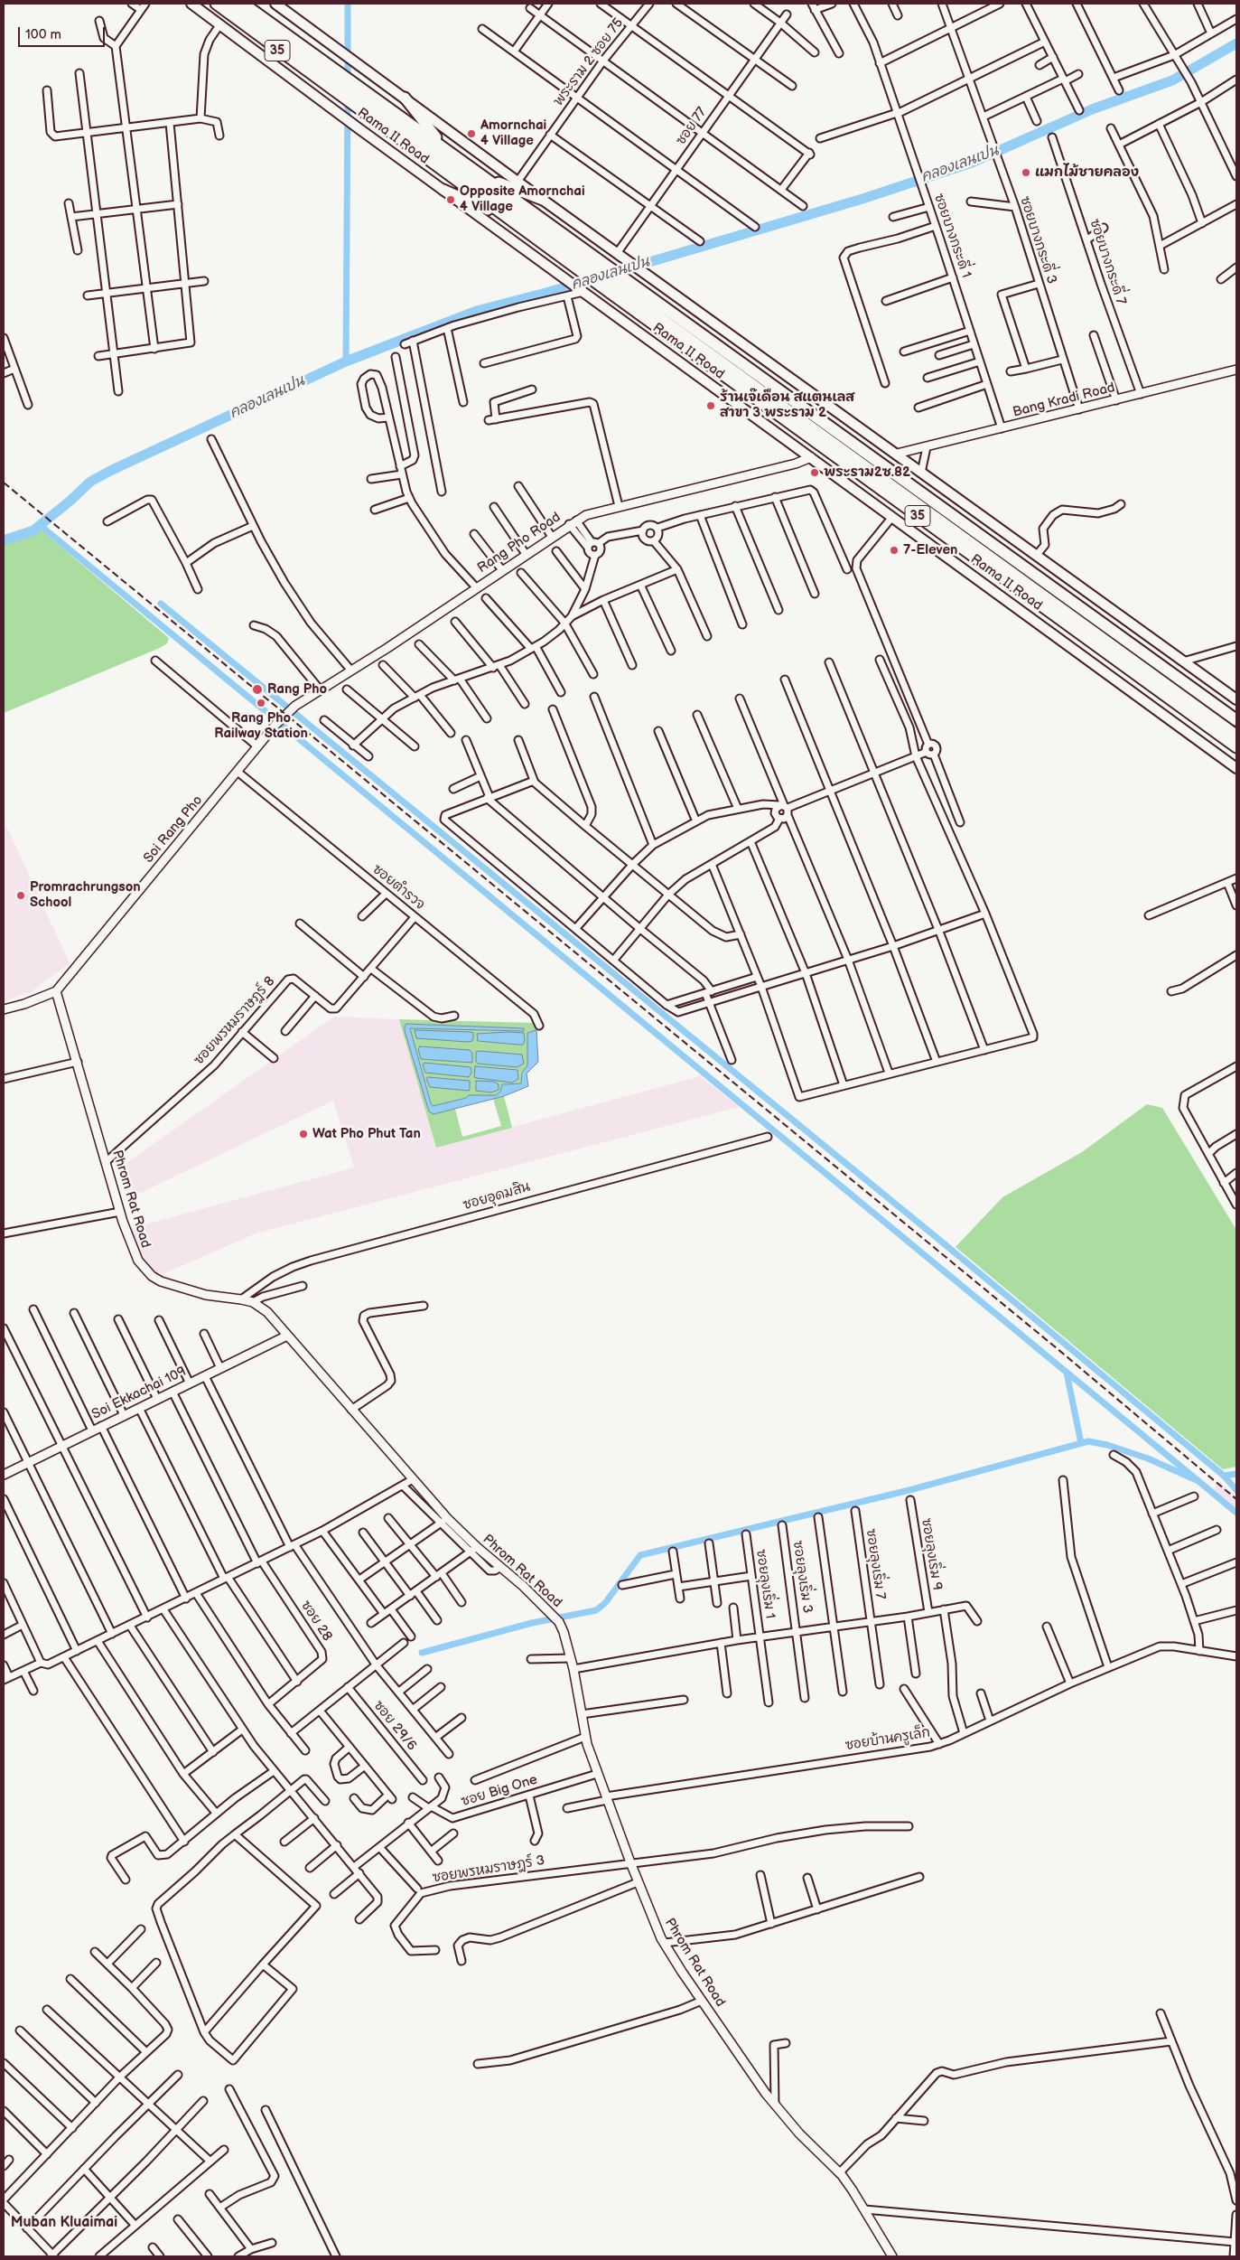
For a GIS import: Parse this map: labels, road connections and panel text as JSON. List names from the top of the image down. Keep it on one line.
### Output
{"streets":{"highway":["35","Rama II Road"],"street":["พระราม 2 ซอย 75","ซอย 77","ซอยบางกระดี่ 1","ซอยบางกระดี่ 3","ซอยบางกระดี่ 7","Bang Kradi Road","Rang Pho Road","Soi Rang Pho","ซอยตำรวจ","ซอยพรหมราษฎร์ 8","ซอยอุดมสิน","Phrom Rat Road","Soi Ekkachai 109","ซอยลุงเริ่ม 9","ซอยลุงเริ่ม 7","ซอยลุงเริ่ม 3","ซอยลุงเริ่ม 1","ซอย 28","ซอย 29/6","ซอยบ้านครูเล็ก","ซอย Big One","ซอยพรหมราษฎร์ 3"]},"crossings":[["Rama II Road","Rang Pho Road"],["ซอยบางกระดี่ 1","Bang Kradi Road"],["ซอยบางกระดี่ 3","Bang Kradi Road"],["ซอยบางกระดี่ 7","Bang Kradi Road"],["Rang Pho Road","Soi Rang Pho"],["Soi Rang Pho","ซอยตำรวจ"],["Soi Rang Pho","Phrom Rat Road"],["ซอยตำรวจ","ซอยพรหมราษฎร์ 8"],["ซอยพรหมราษฎร์ 8","Phrom Rat Road"],["ซอยอุดมสิน","Phrom Rat Road"],["Phrom Rat Road","Soi Ekkachai 109"],["Phrom Rat Road","ซอยบ้านครูเล็ก"],["Phrom Rat Road","ซอย Big One"],["Phrom Rat Road","ซอยพรหมราษฎร์ 3"],["Soi Ekkachai 109","ซอย 28"]],"districts":["Muban Kluaimai"],"water":["คลองเลนเปน"],"places":["Amornchai 4 Village","แมกไม้ชายคลอง","Opposite Amornchai 4 Village","ร้านเจ๊เดือน สแตนเลส สาขา 3 พระราม 2","พระราม2ซ.82","7-Eleven","Rang Pho","Rang Pho Railway Station","Promrachrungson School","Wat Pho Phut Tan"],"scale_bar":"100 m"}
